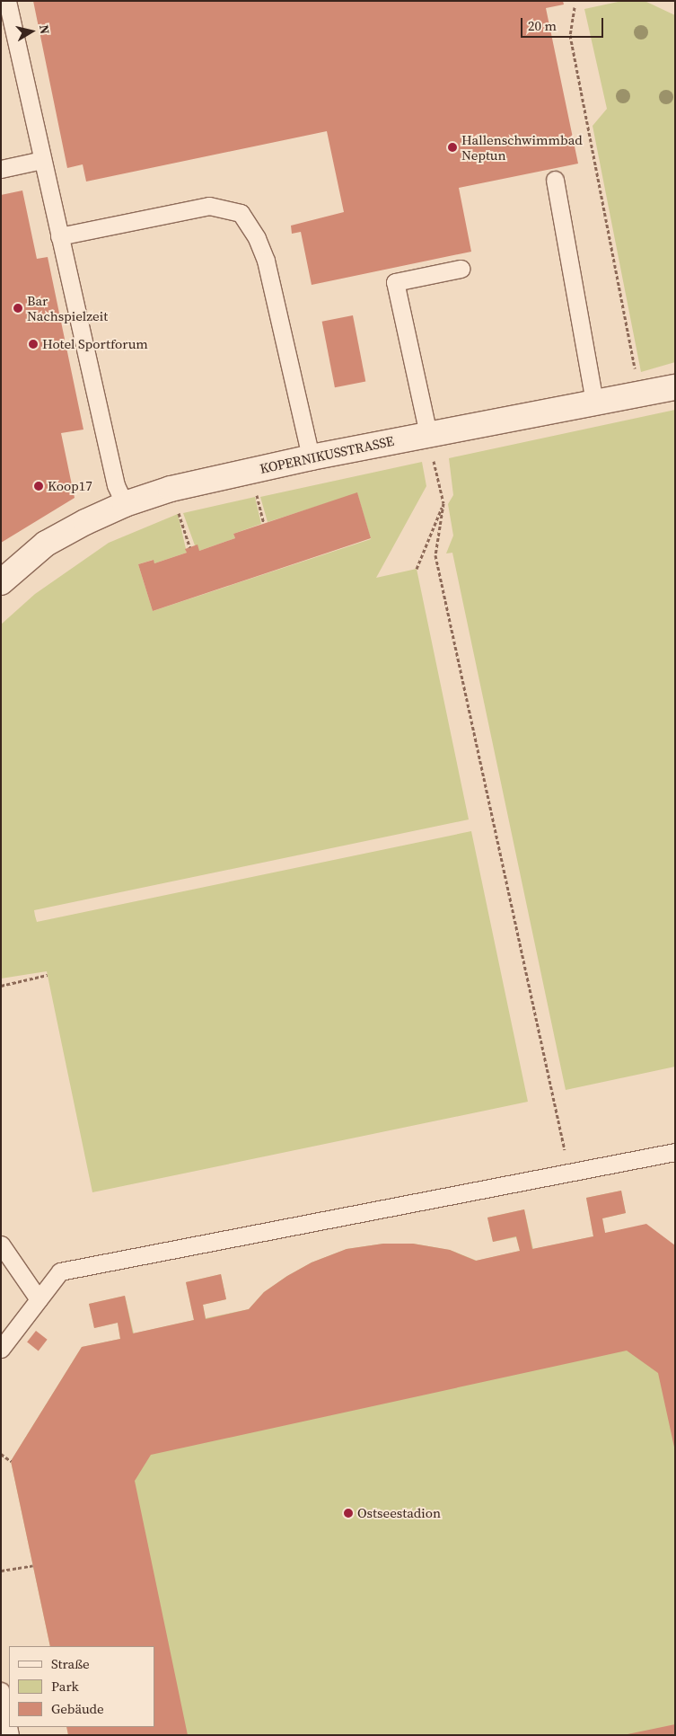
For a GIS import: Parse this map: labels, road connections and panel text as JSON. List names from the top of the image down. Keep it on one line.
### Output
{"streets":{"street":["KOPERNIKUSSTRASSE"]},"places":["Hallenschwimmbad Neptun","Bar Nachspielzeit","Hotel Sportforum","Koop17","Ostseestadion"],"legend":["Straße","Park","Gebäude"],"scale_bar":"20 m","north":"right"}
